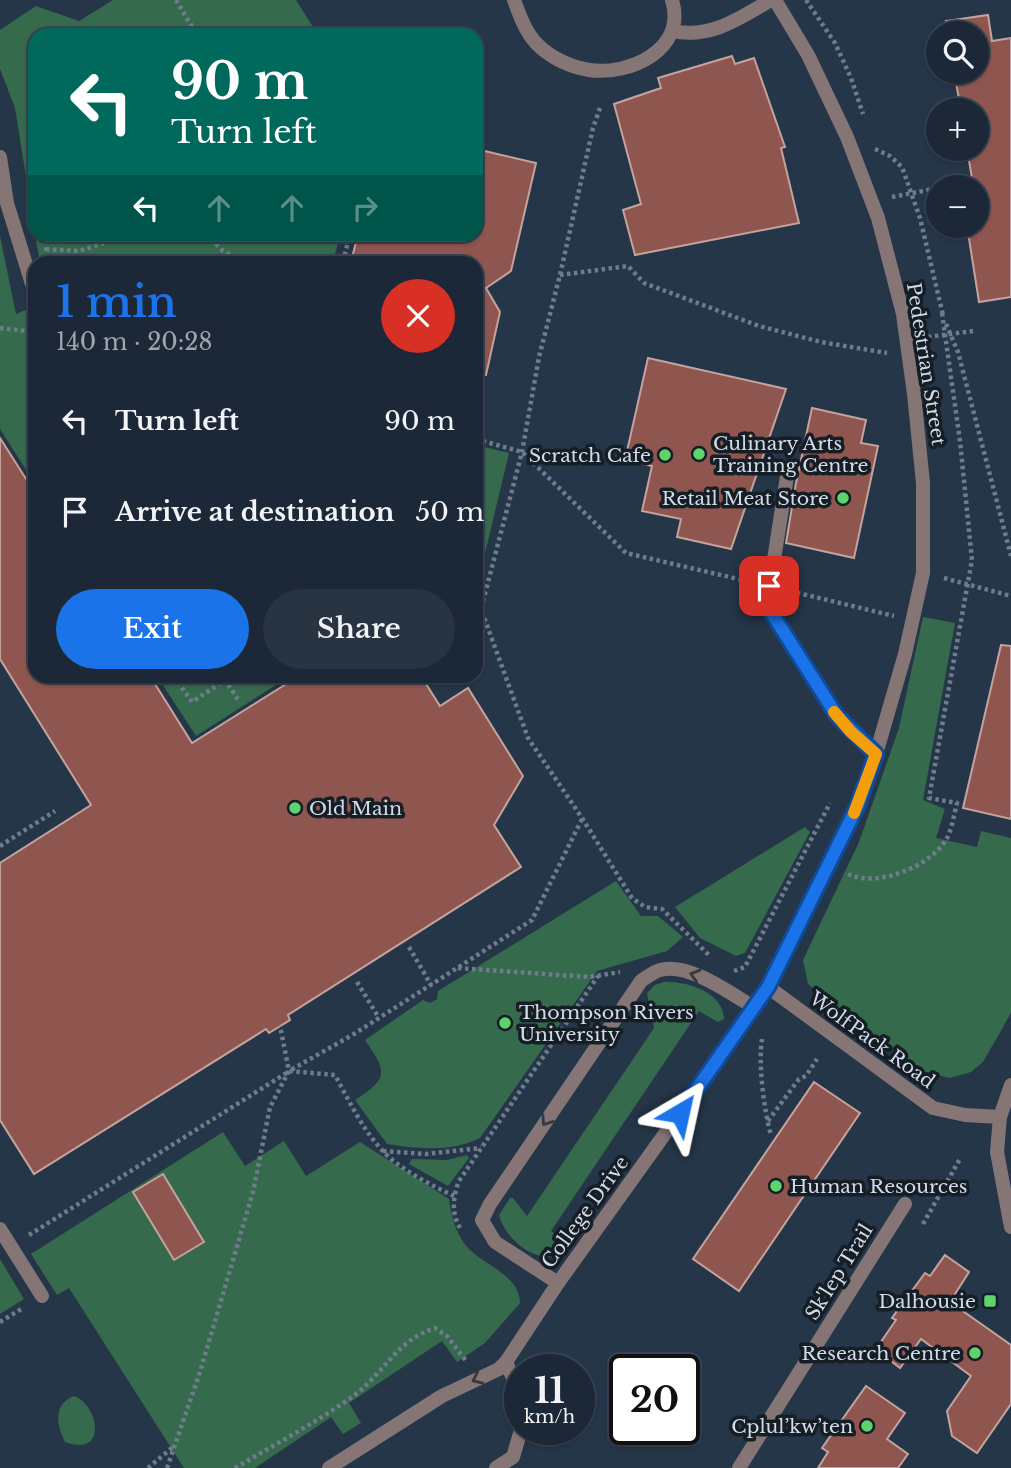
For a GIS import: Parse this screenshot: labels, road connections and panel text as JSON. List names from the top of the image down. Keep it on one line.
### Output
{"streets":{"street":["Pedestrian Street","WolfPack Road","College Drive","Sk'lep Trail"]},"crossings":[["Pedestrian Street","College Drive"],["WolfPack Road","College Drive"]],"places":{"other":["Culinary Arts Training Centre","Scratch Cafe","Retail Meat Store","Old Main","Thompson Rivers University","Human Resources","Research Centre","Cplul’kw’ten"],"transit":["Dalhousie"]},"page":{"map_buttons":["+","−"],"turn":["90 m","Turn left"],"heading":["1 min","140 m · 20:28"],"list":[{"name":"Turn left","value":"90 m"},{"name":"Arrive at destination","value":"50 m"}],"buttons":["Exit","Share"],"speed":"11 km/h","limit":"20"}}
